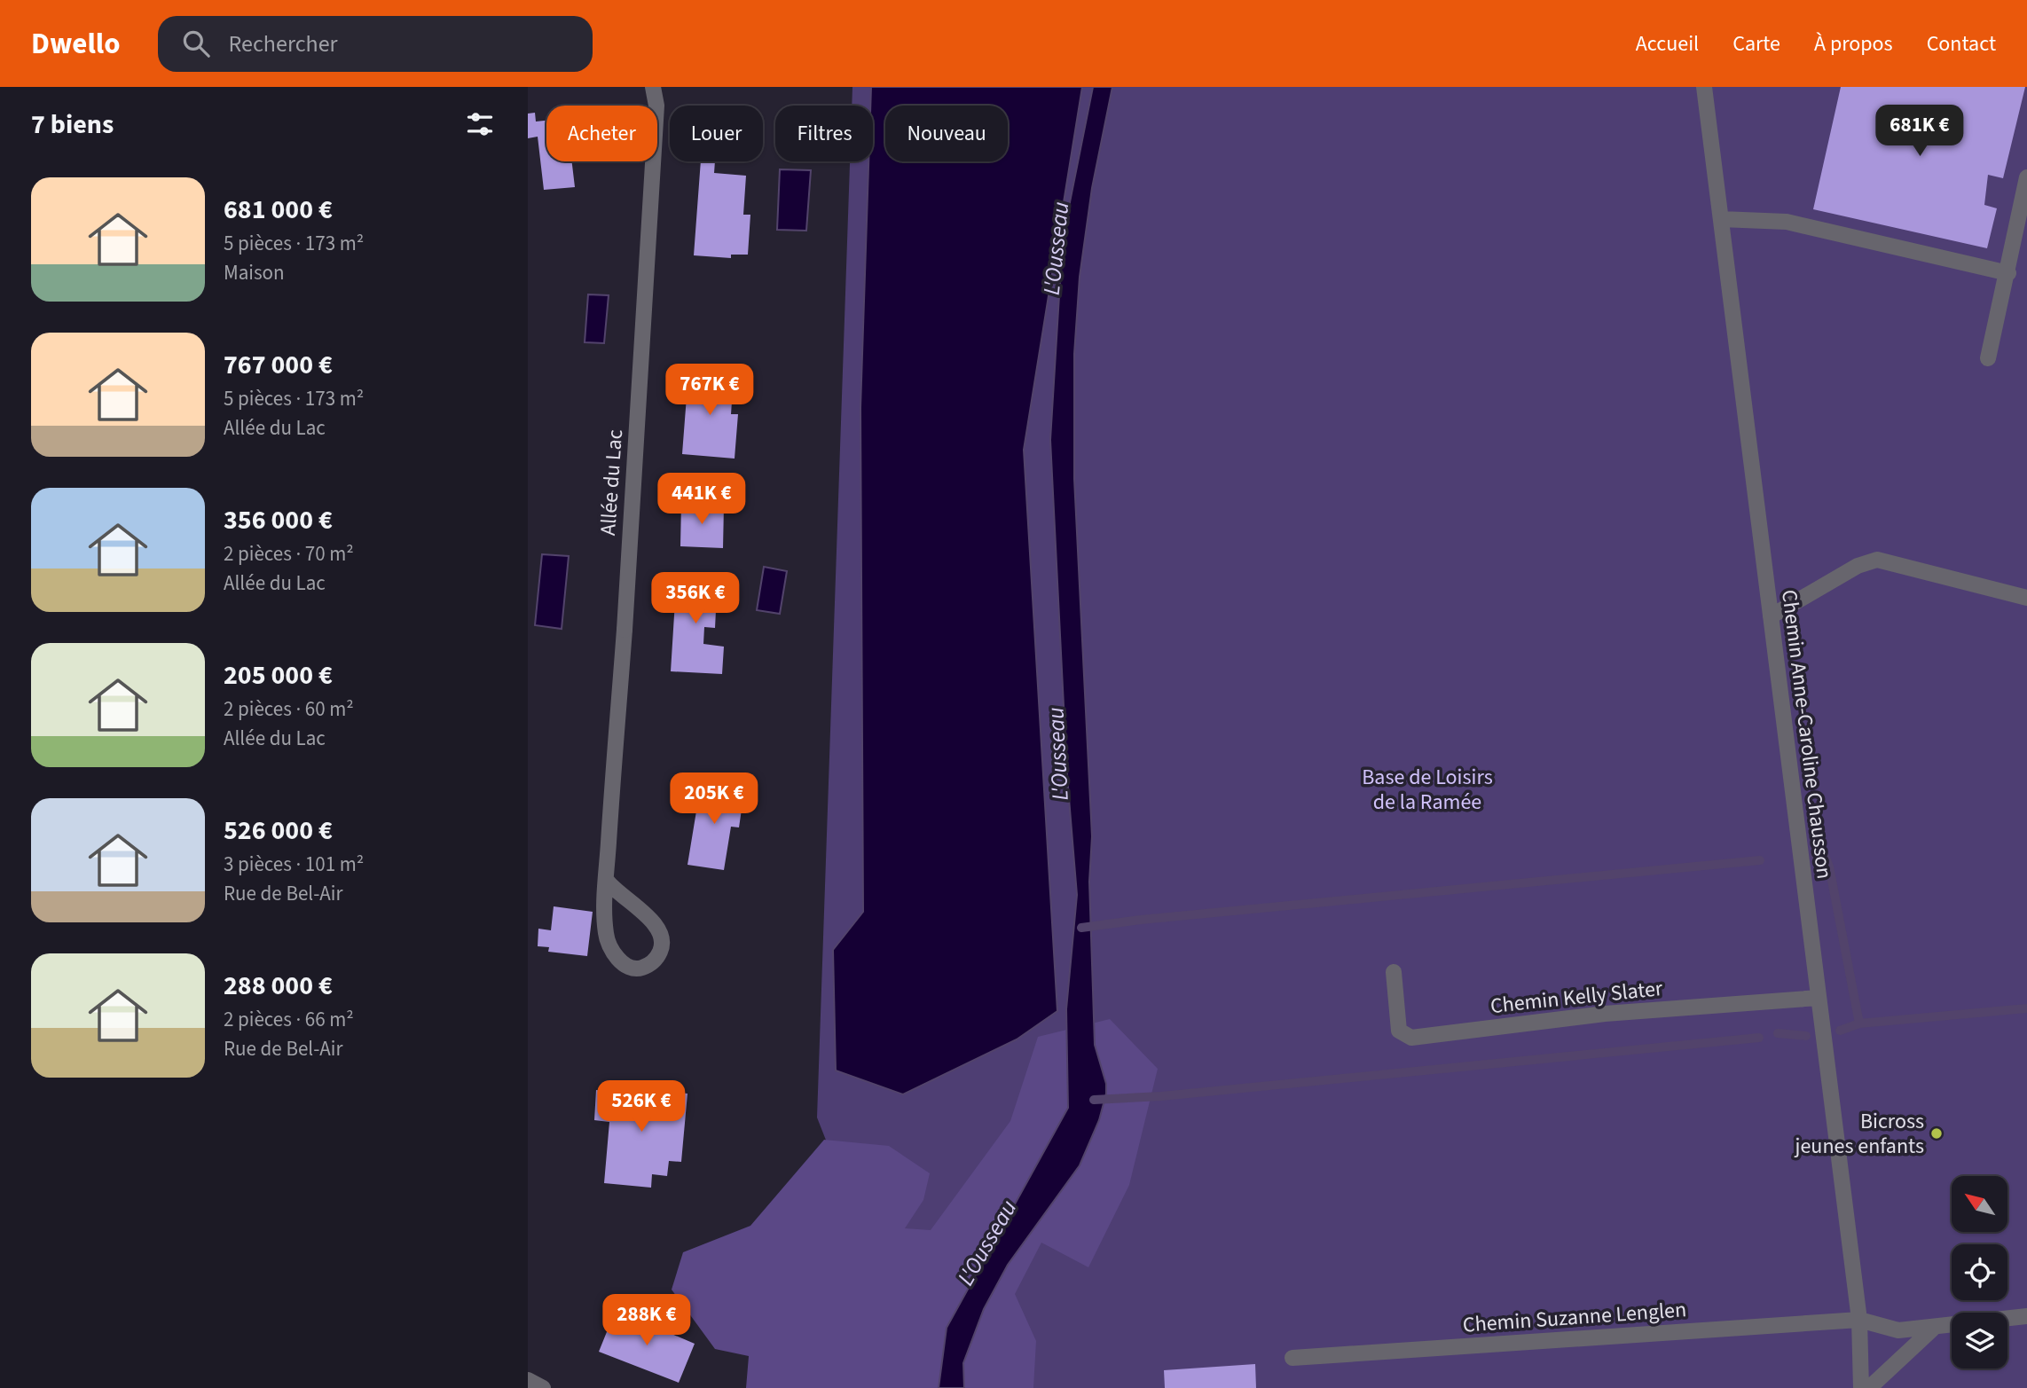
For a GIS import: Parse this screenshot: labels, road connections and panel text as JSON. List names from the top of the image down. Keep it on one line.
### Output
{"streets":{"street":["Allée du Lac","Chemin Anne-Caroline Chausson","Chemin Kelly Slater","Chemin Suzanne Lenglen"]},"crossings":[["Chemin Anne-Caroline Chausson","Chemin Kelly Slater"],["Chemin Anne-Caroline Chausson","Chemin Suzanne Lenglen"]],"water":["L'Ousseau"],"parks":["Base de Loisirs de la Ramée"],"places":["Bicross jeunes enfants"],"north":"top left","page":{"header":"Dwello","search":"Rechercher","nav":["Accueil","Carte","À propos","Contact"],"heading":"7 biens","price":["681K €","767K €","441K €","356K €","205K €","526K €","288K €"],"chip":["Acheter","Louer","Filtres","Nouveau"],"list":[{"name":"681 000 €","note":"5 pièces · 173 m² · Maison"},{"name":"767 000 €","note":"5 pièces · 173 m² · Allée du Lac"},{"name":"356 000 €","note":"2 pièces · 70 m² · Allée du Lac"},{"name":"205 000 €","note":"2 pièces · 60 m² · Allée du Lac"},{"name":"526 000 €","note":"3 pièces · 101 m² · Rue de Bel-Air"},{"name":"288 000 €","note":"2 pièces · 66 m² · Rue de Bel-Air"}]}}
